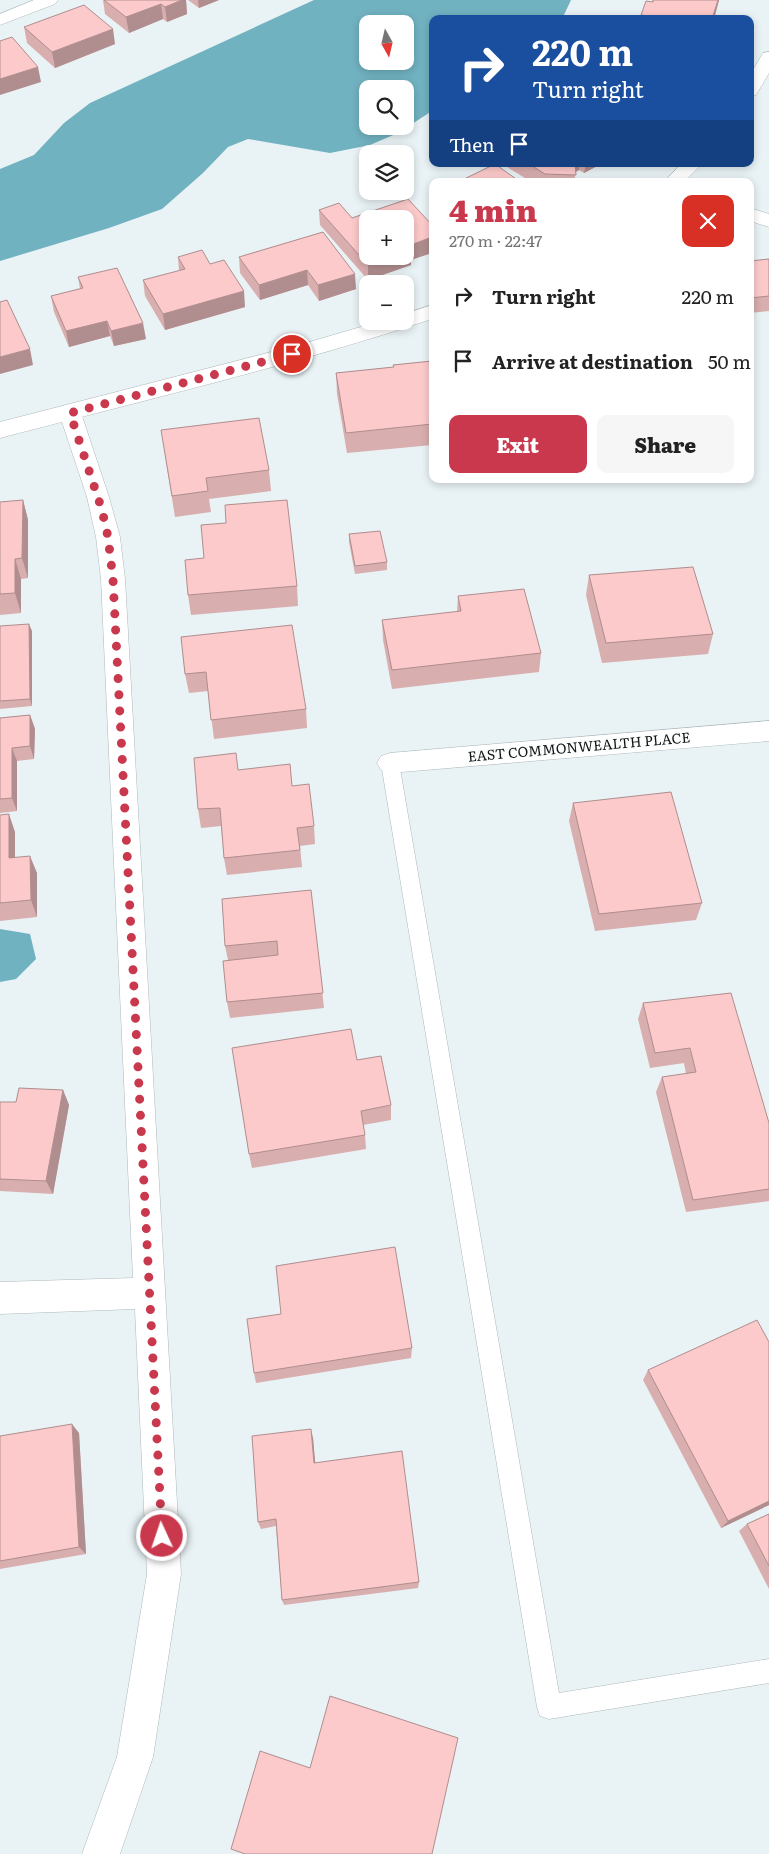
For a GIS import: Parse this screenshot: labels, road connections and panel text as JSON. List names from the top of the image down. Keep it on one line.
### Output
{"streets":{"street":["EAST COMMONWEALTH PLACE"]},"north":"bottom","page":{"map_buttons":["+","−"],"turn":["220 m","Turn right"],"then":"Then","heading":["4 min","270 m · 22:47"],"list":[{"name":"Turn right","value":"220 m"},{"name":"Arrive at destination","value":"50 m"}],"buttons":["Exit","Share"]}}
